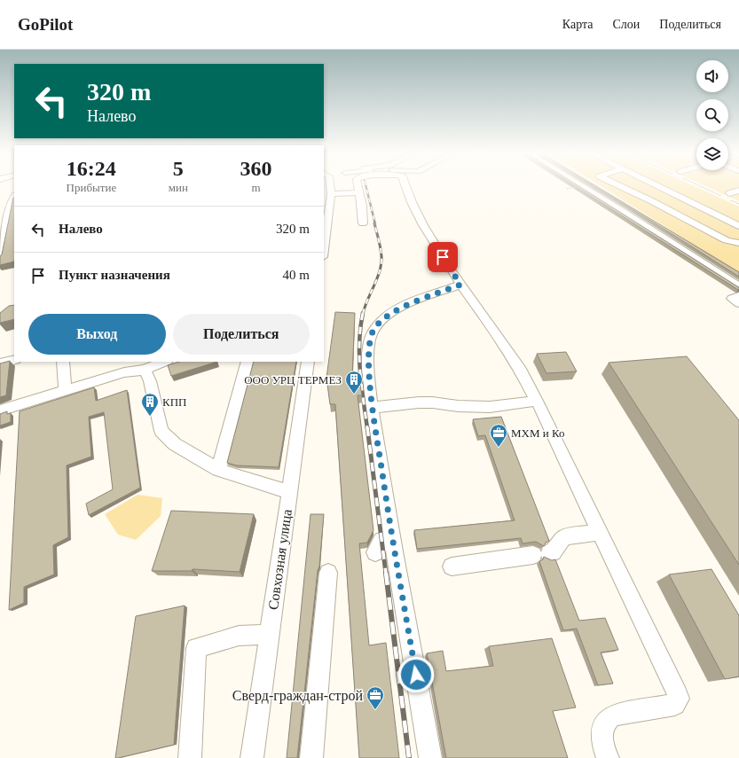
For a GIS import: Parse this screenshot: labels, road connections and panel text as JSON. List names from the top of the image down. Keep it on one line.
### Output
{"streets":{"street":["Совхозная улица"]},"places":{"building":["ООО УРЦ ТЕРМЕЗ","КПП"],"office":["МХМ и Ко","Сверд-граждан-строй"]},"page":{"header":"GoPilot","nav":["Карта","Слои","Поделиться"],"turn":["320 m","Налево"],"eta":["16:24","Прибытие","5","мин","360","m"],"list":[{"name":"Налево","value":"320 m"},{"name":"Пункт назначения","value":"40 m"}],"buttons":["Выход","Поделиться"]}}
